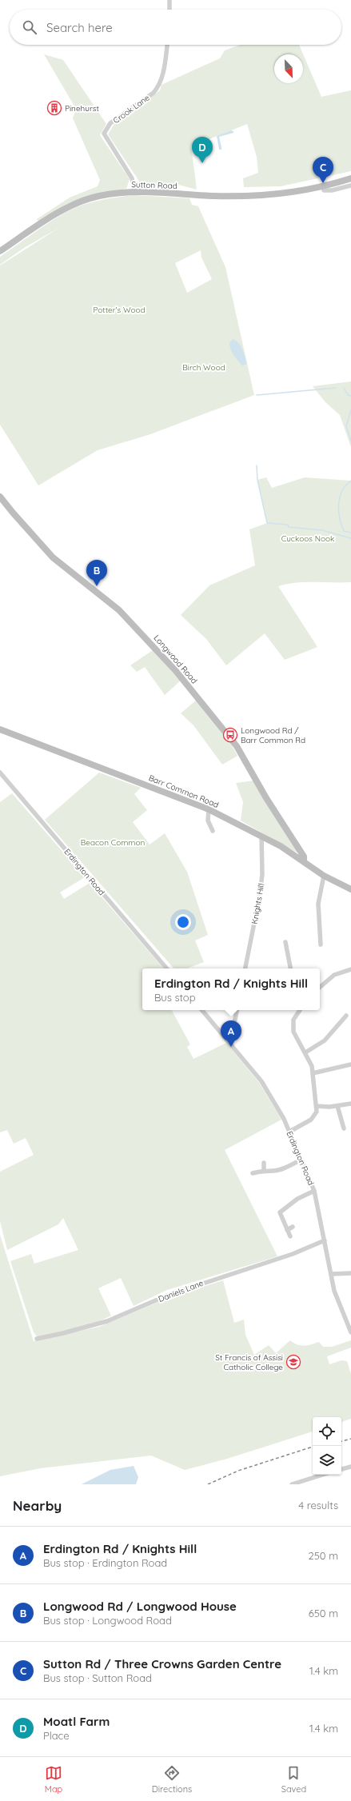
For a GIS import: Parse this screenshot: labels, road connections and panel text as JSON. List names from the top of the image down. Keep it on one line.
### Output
{"streets":{"main road":["Sutton Road","Longwood Road","Barr Common Road"],"street":["Crook Lane","Erdington Road","Knights Hill","Daniels Lane"]},"crossings":[["Crook Lane","Sutton Road"],["Longwood Road","Barr Common Road"],["Barr Common Road","Knights Hill"],["Erdington Road","Daniels Lane"]],"parks":["Potter's Wood","Birch Wood","Cuckoos Nook","Beacon Common"],"places":{"building":["Pinehurst"],"bus stop":["Longwood Rd / Barr Common Rd"],"school or university":["St Francis of Assisi Catholic College"]},"north":"bottom right","page":{"search":"Search here","pins":["D","C","B","A"],"popup":["Erdington Rd / Knights Hill","Bus stop"],"heading":["Nearby","4 results"],"list":[{"mark":"A","name":"Erdington Rd / Knights Hill","note":"Bus stop · Erdington Road","value":"250 m"},{"mark":"B","name":"Longwood Rd / Longwood House","note":"Bus stop · Longwood Road","value":"650 m"},{"mark":"C","name":"Sutton Rd / Three Crowns Garden Centre","note":"Bus stop · Sutton Road","value":"1.4 km"},{"mark":"D","name":"Moatl Farm","note":"Place","value":"1.4 km"}],"nav":["Map","Directions","Saved"]}}
